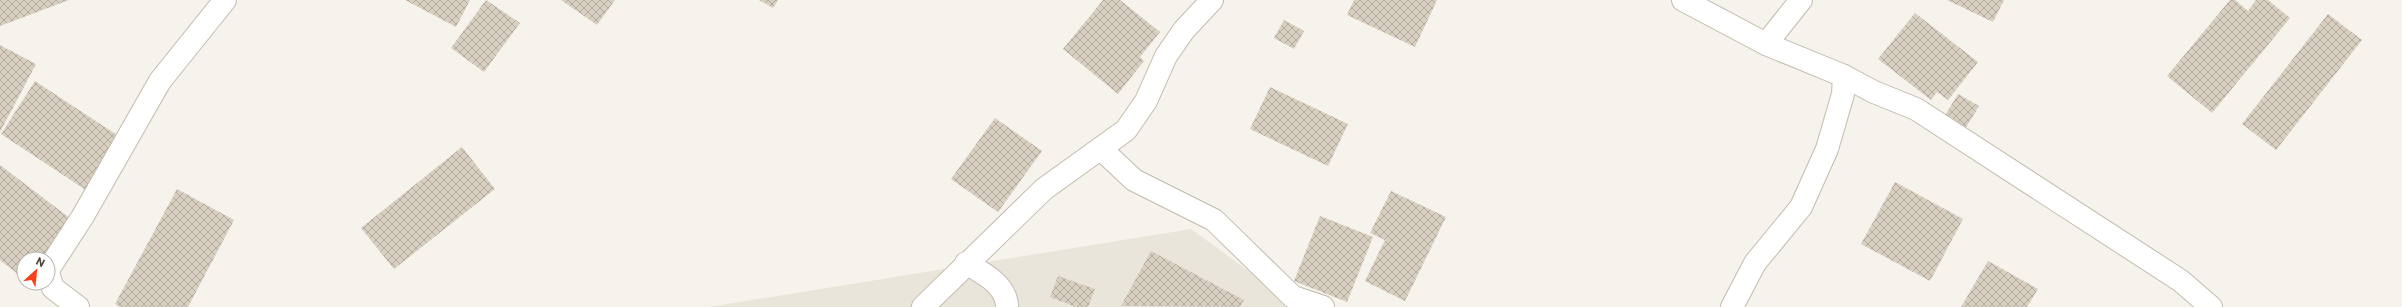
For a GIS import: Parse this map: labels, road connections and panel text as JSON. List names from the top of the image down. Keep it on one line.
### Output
{"north":"top right"}
